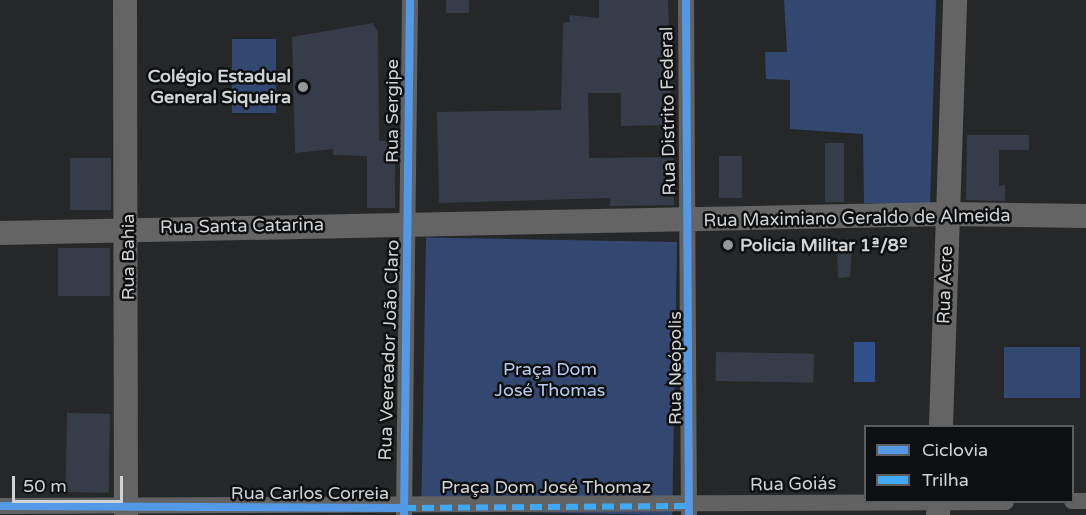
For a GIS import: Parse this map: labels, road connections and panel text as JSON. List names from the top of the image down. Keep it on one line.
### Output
{"streets":{"main road":["Rua Maximiano Geraldo de Almeida","Rua Santa Catarina","Rua Bahia","Rua Acre"],"street":["Rua Sergipe","Rua Distrito Federal","Rua Veereador João Claro","Rua Neópolis","Rua Goiás","Praça Dom José Thomaz","Rua Carlos Correia"]},"crossings":[["Rua Sergipe","Rua Maximiano Geraldo de Almeida"],["Rua Sergipe","Rua Santa Catarina"],["Rua Sergipe","Rua Veereador João Claro"],["Rua Distrito Federal","Rua Maximiano Geraldo de Almeida"],["Rua Distrito Federal","Rua Neópolis"],["Rua Maximiano Geraldo de Almeida","Rua Santa Catarina"],["Rua Maximiano Geraldo de Almeida","Rua Acre"],["Rua Maximiano Geraldo de Almeida","Rua Veereador João Claro"],["Rua Maximiano Geraldo de Almeida","Rua Neópolis"],["Rua Santa Catarina","Rua Bahia"],["Rua Santa Catarina","Rua Veereador João Claro"],["Rua Bahia","Rua Carlos Correia"],["Rua Veereador João Claro","Praça Dom José Thomaz"],["Rua Veereador João Claro","Rua Carlos Correia"],["Rua Neópolis","Rua Goiás"],["Rua Neópolis","Praça Dom José Thomaz"],["Rua Goiás","Praça Dom José Thomaz"],["Praça Dom José Thomaz","Rua Carlos Correia"]],"parks":["Praça Dom José Thomas"],"places":["Colégio Estadual General Siqueira","Policia Militar 1ª/8º"],"legend":["Ciclovia","Trilha"],"scale_bar":"50 m"}
